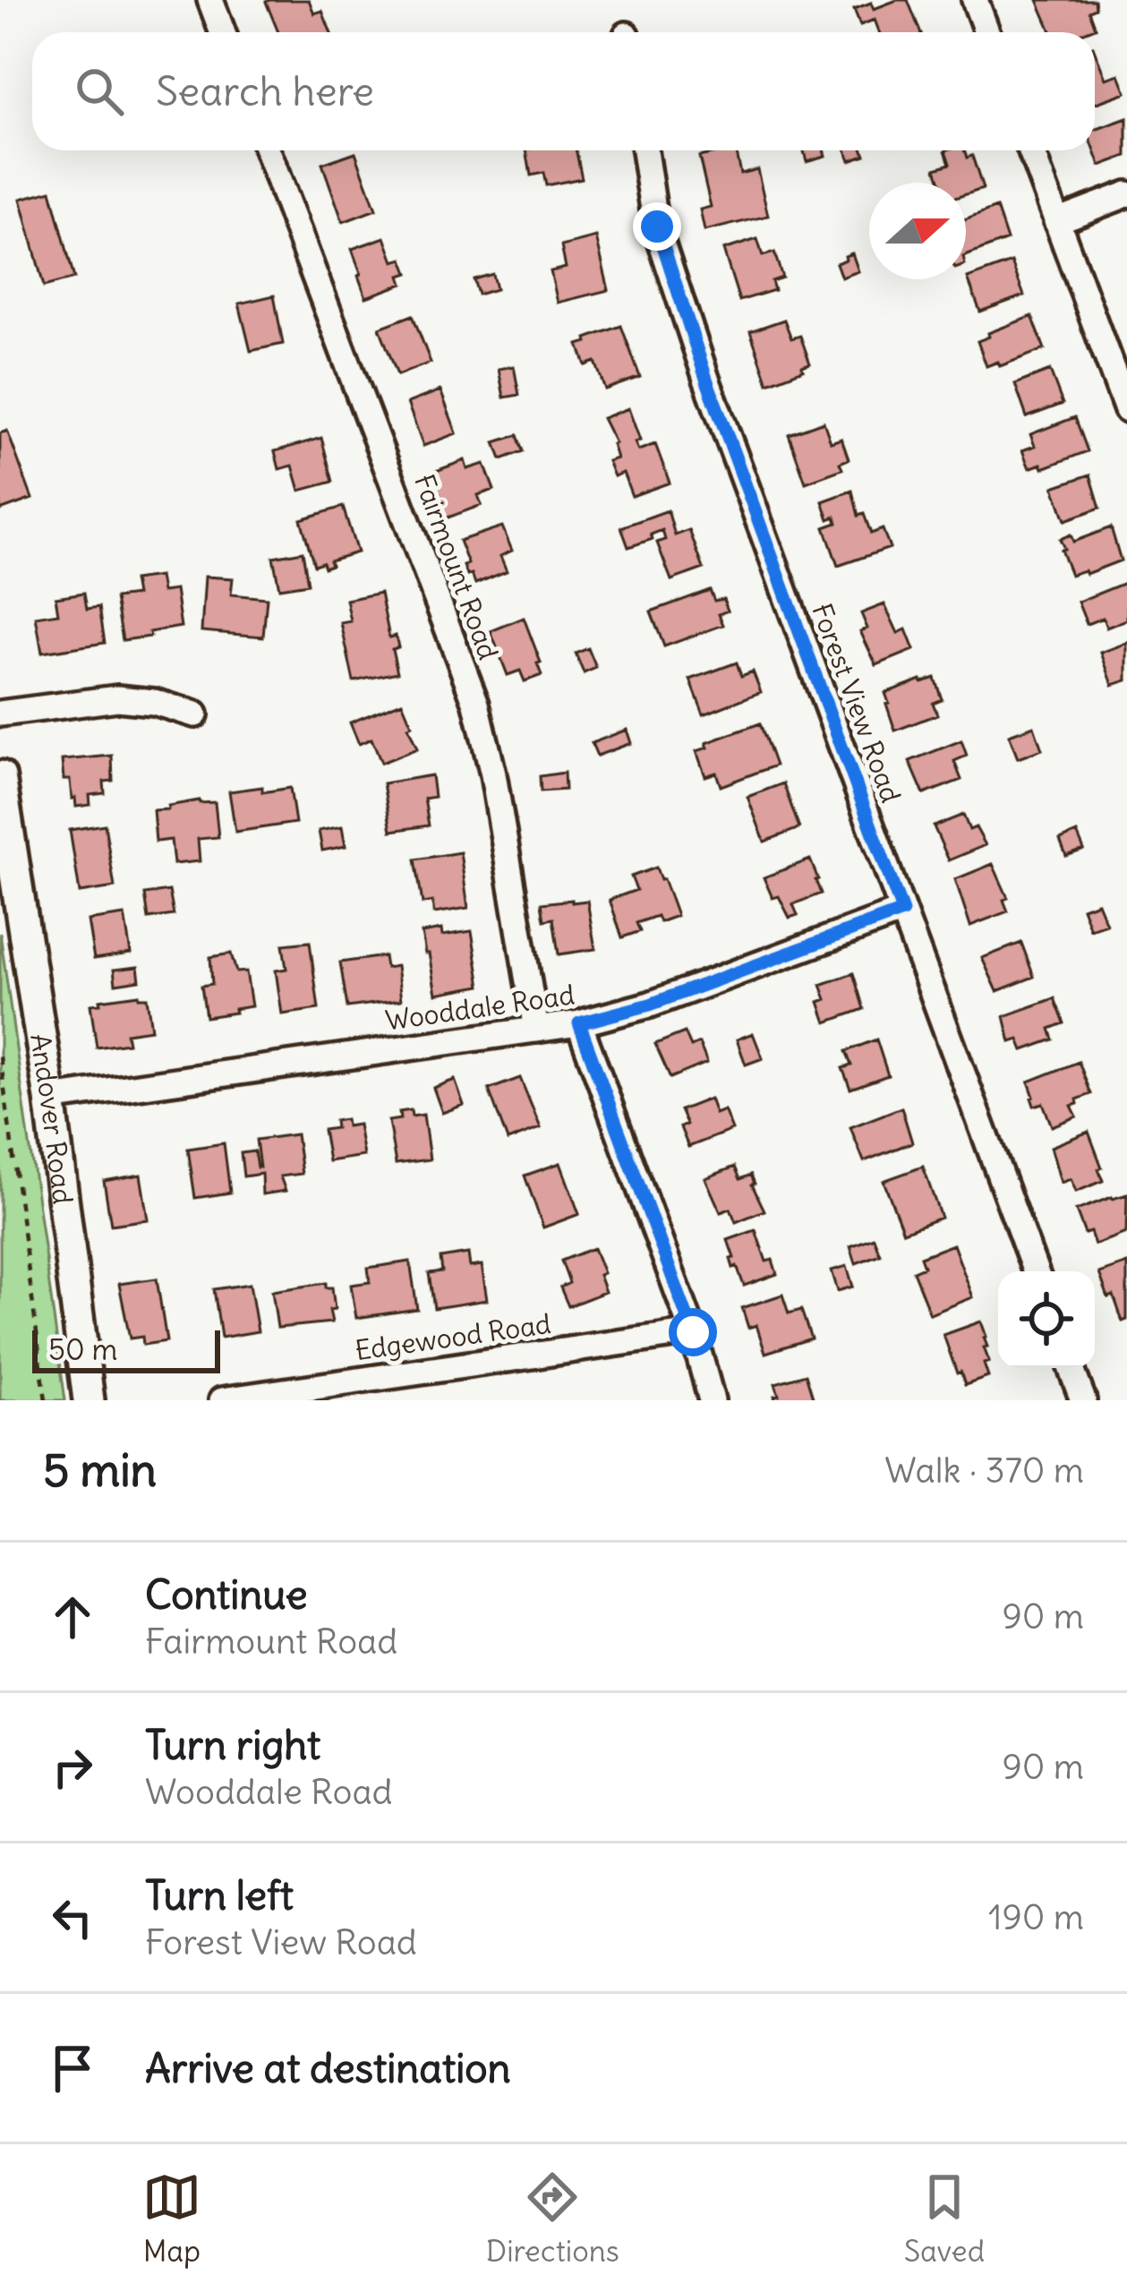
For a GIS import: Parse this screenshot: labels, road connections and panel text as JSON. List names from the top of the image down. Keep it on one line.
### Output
{"streets":{"street":["Fairmount Road","Forest View Road","Wooddale Road","Andover Road","Edgewood Road"]},"crossings":[["Fairmount Road","Wooddale Road"],["Forest View Road","Wooddale Road"],["Wooddale Road","Andover Road"]],"scale_bar":"50 m","north":"right","page":{"search":"Search here","scale":"50 m","heading":["5 min","Walk · 370 m"],"list":[["Continue","Fairmount Road","90 m"],["Turn right","Wooddale Road","90 m"],["Turn left","Forest View Road","190 m"],"Arrive at destination"],"nav":["Map","Directions","Saved"]}}
